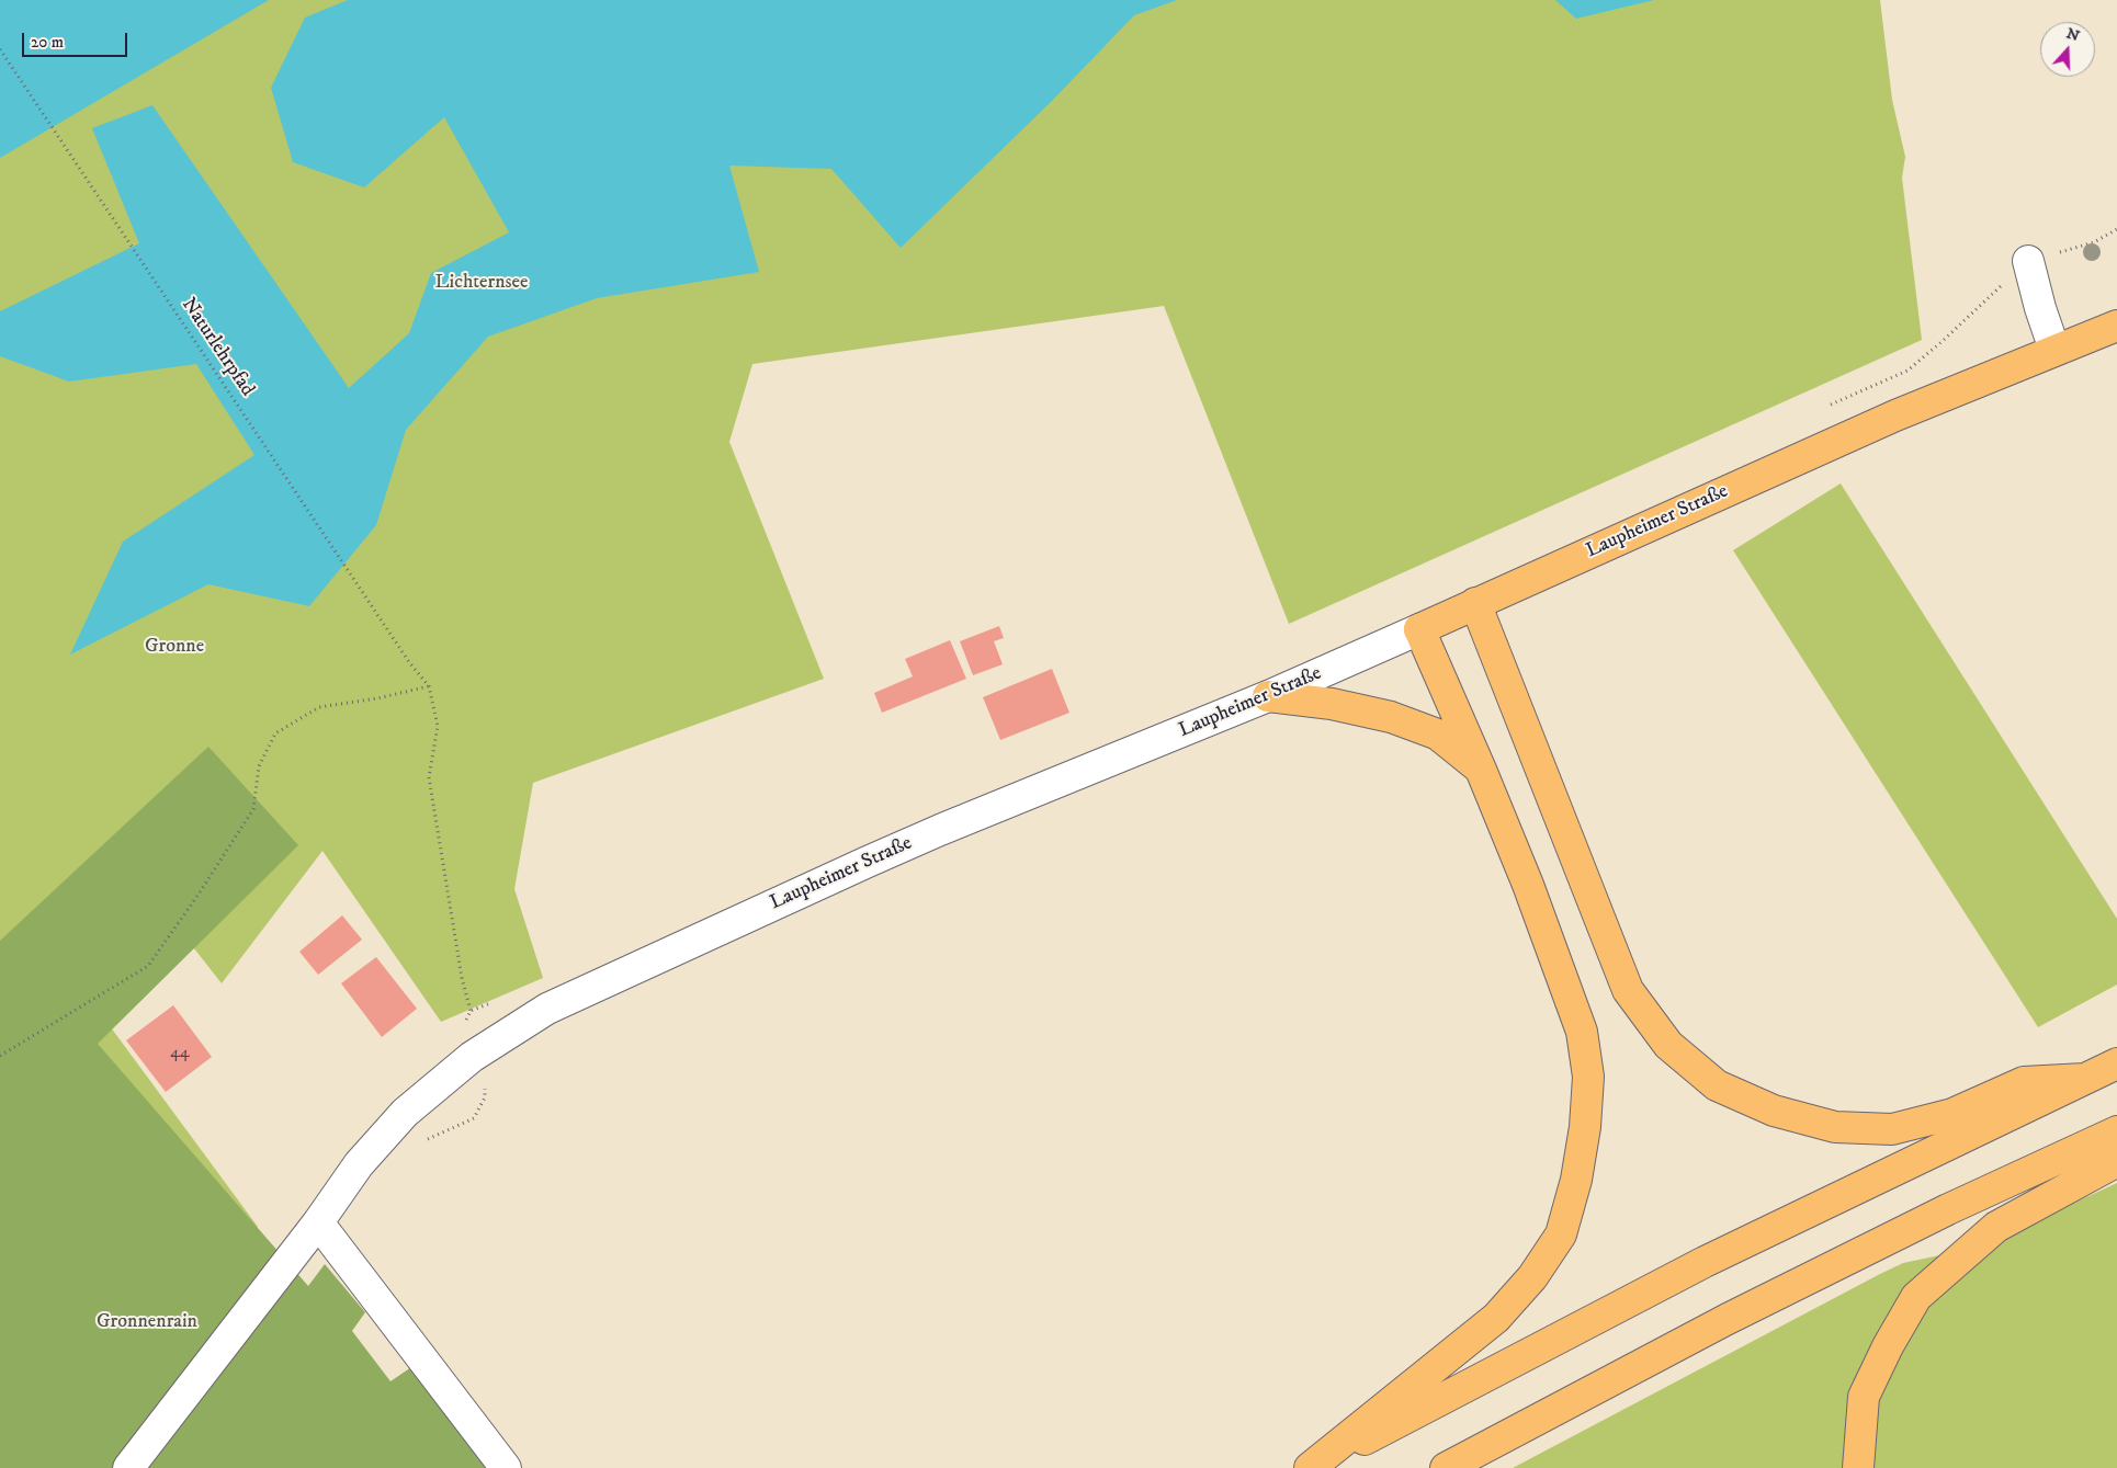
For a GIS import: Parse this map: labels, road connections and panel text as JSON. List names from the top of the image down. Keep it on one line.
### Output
{"streets":{"main road":["Laupheimer Straße"],"path":["Naturlehrpfad"]},"parks":["Lichternsee","Gronne","Gronnenrain"],"house_numbers":["44"],"scale_bar":"20 m","north":"top"}
